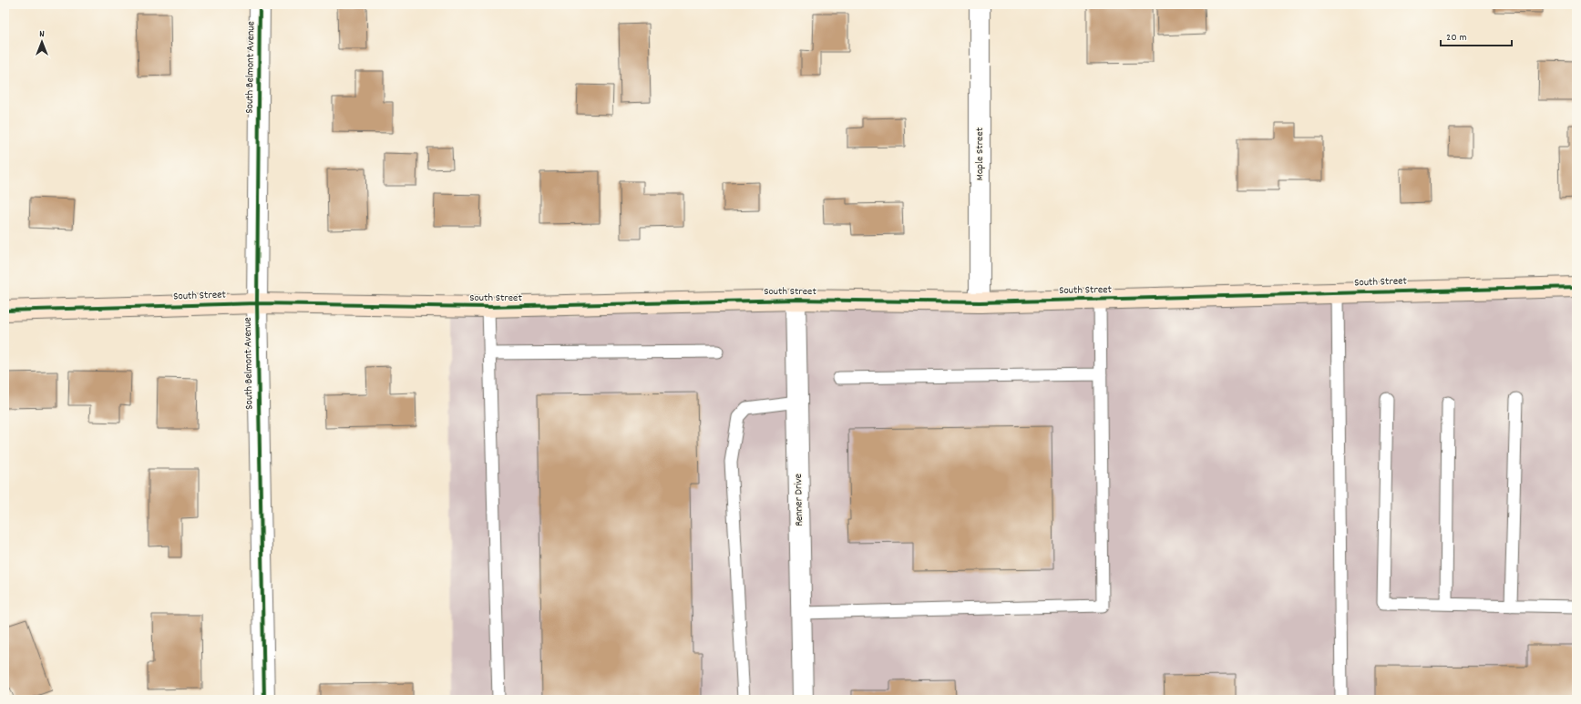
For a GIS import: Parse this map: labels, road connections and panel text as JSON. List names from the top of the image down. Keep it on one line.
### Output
{"streets":{"street":["South Belmont Avenue","Maple Street","South Street","Renner Drive"]},"crossings":[["South Belmont Avenue","South Street"],["Maple Street","South Street"],["South Street","Renner Drive"]],"scale_bar":"20 m","north":"top"}
